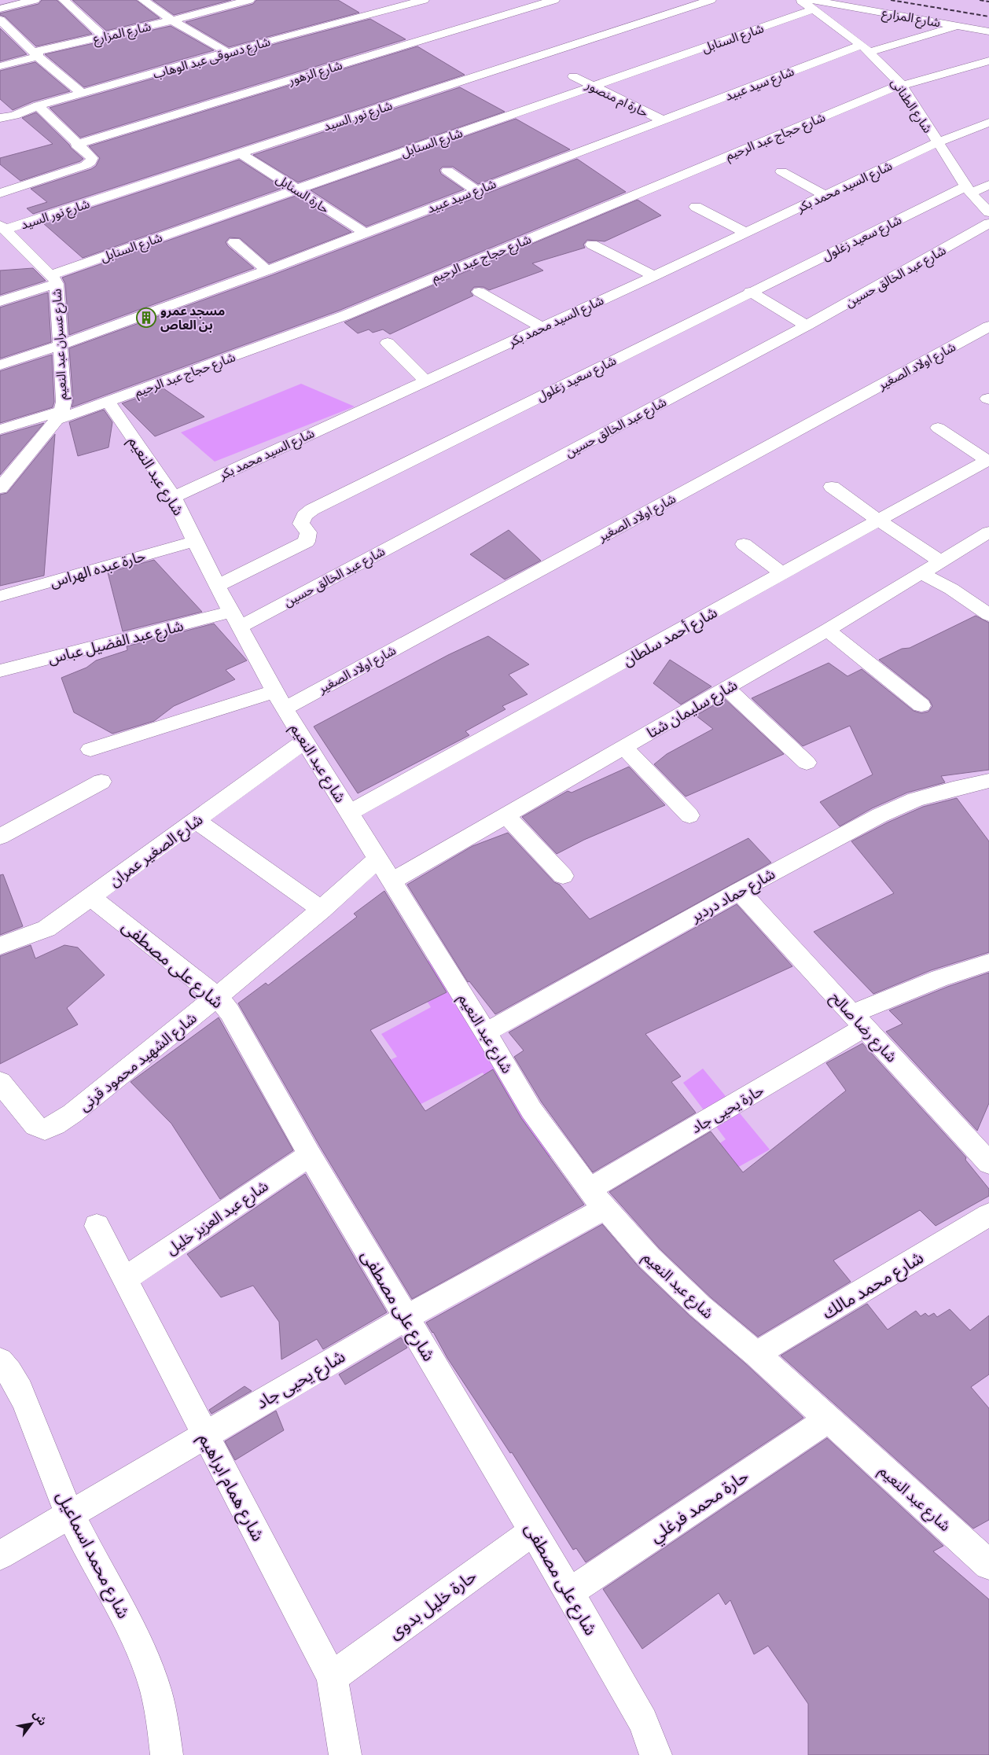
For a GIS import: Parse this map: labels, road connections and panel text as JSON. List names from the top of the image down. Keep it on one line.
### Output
{"streets":{"street":["شارع المزارع","شارع السنابل","شارع دسوقى عبد الوهاب","شارع الزهور","شارع سيد عبيد","حارة ام منصور","شارع الطنانى","شارع نور السيد","شارع حجاج عبد الرحيم","شارع السيد محمد بكر","حارة السنابل","شارع سعيد زغلول","شارع عبد الخالق حسين","شارع عسران عبد النعيم","شارع اولاد الصغير","شارع عبد النعيم","حارة عبده الهراس","شارع أحمد سلطان","شارع عبد الفضيل عباس","شارع سليمان شتا","شارع الصغير عمران","شارع حماد دردير","شارع على مصطفى","شارع رضا صالح","شارع الشهيد محمود قرنى","حارة يحيى جاد","شارع عبد العزيز خليل","شارع محمد مالك","شارع يحيى جاد","شارع همام ابراهيم","حارة محمد فرغلي","شارع محمد اسماعيل","حارة خليل بدوى"]},"crossings":[["شارع المزارع","شارع السنابل"],["شارع المزارع","شارع سيد عبيد"],["شارع المزارع","شارع الطنانى"],["شارع السنابل","حارة ام منصور"],["شارع السنابل","شارع الطنانى"],["شارع السنابل","حارة السنابل"],["شارع السنابل","شارع عسران عبد النعيم"],["شارع سيد عبيد","حارة ام منصور"],["شارع سيد عبيد","شارع الطنانى"],["شارع سيد عبيد","حارة السنابل"],["شارع سيد عبيد","شارع عسران عبد النعيم"],["شارع الطنانى","شارع حجاج عبد الرحيم"],["شارع الطنانى","شارع السيد محمد بكر"],["شارع الطنانى","شارع سعيد زغلول"],["شارع نور السيد","حارة السنابل"],["شارع نور السيد","شارع عسران عبد النعيم"],["شارع حجاج عبد الرحيم","شارع عسران عبد النعيم"],["شارع حجاج عبد الرحيم","شارع عبد النعيم"],["شارع السيد محمد بكر","شارع عبد النعيم"],["شارع سعيد زغلول","شارع عبد النعيم"],["شارع عبد الخالق حسين","شارع عبد النعيم"],["شارع عبد الخالق حسين","شارع عبد الفضيل عباس"],["شارع اولاد الصغير","شارع عبد النعيم"],["شارع عبد النعيم","حارة عبده الهراس"],["شارع عبد النعيم","شارع أحمد سلطان"],["شارع عبد النعيم","شارع عبد الفضيل عباس"],["شارع عبد النعيم","شارع سليمان شتا"],["شارع عبد النعيم","شارع الصغير عمران"],["شارع عبد النعيم","شارع حماد دردير"],["شارع عبد النعيم","شارع الشهيد محمود قرنى"],["شارع عبد النعيم","حارة يحيى جاد"],["شارع عبد النعيم","شارع محمد مالك"],["شارع عبد النعيم","شارع يحيى جاد"],["شارع عبد النعيم","حارة محمد فرغلي"],["شارع الصغير عمران","شارع على مصطفى"],["شارع حماد دردير","شارع رضا صالح"],["شارع على مصطفى","شارع الشهيد محمود قرنى"],["شارع على مصطفى","شارع عبد العزيز خليل"],["شارع على مصطفى","شارع يحيى جاد"],["شارع على مصطفى","حارة محمد فرغلي"],["شارع على مصطفى","حارة خليل بدوى"],["شارع رضا صالح","حارة يحيى جاد"],["حارة يحيى جاد","شارع يحيى جاد"],["شارع عبد العزيز خليل","شارع همام ابراهيم"],["شارع يحيى جاد","شارع همام ابراهيم"],["شارع يحيى جاد","شارع محمد اسماعيل"],["شارع همام ابراهيم","حارة خليل بدوى"]],"places":{"building":["مسجد عمرو بن العاص"]},"north":"top right"}
